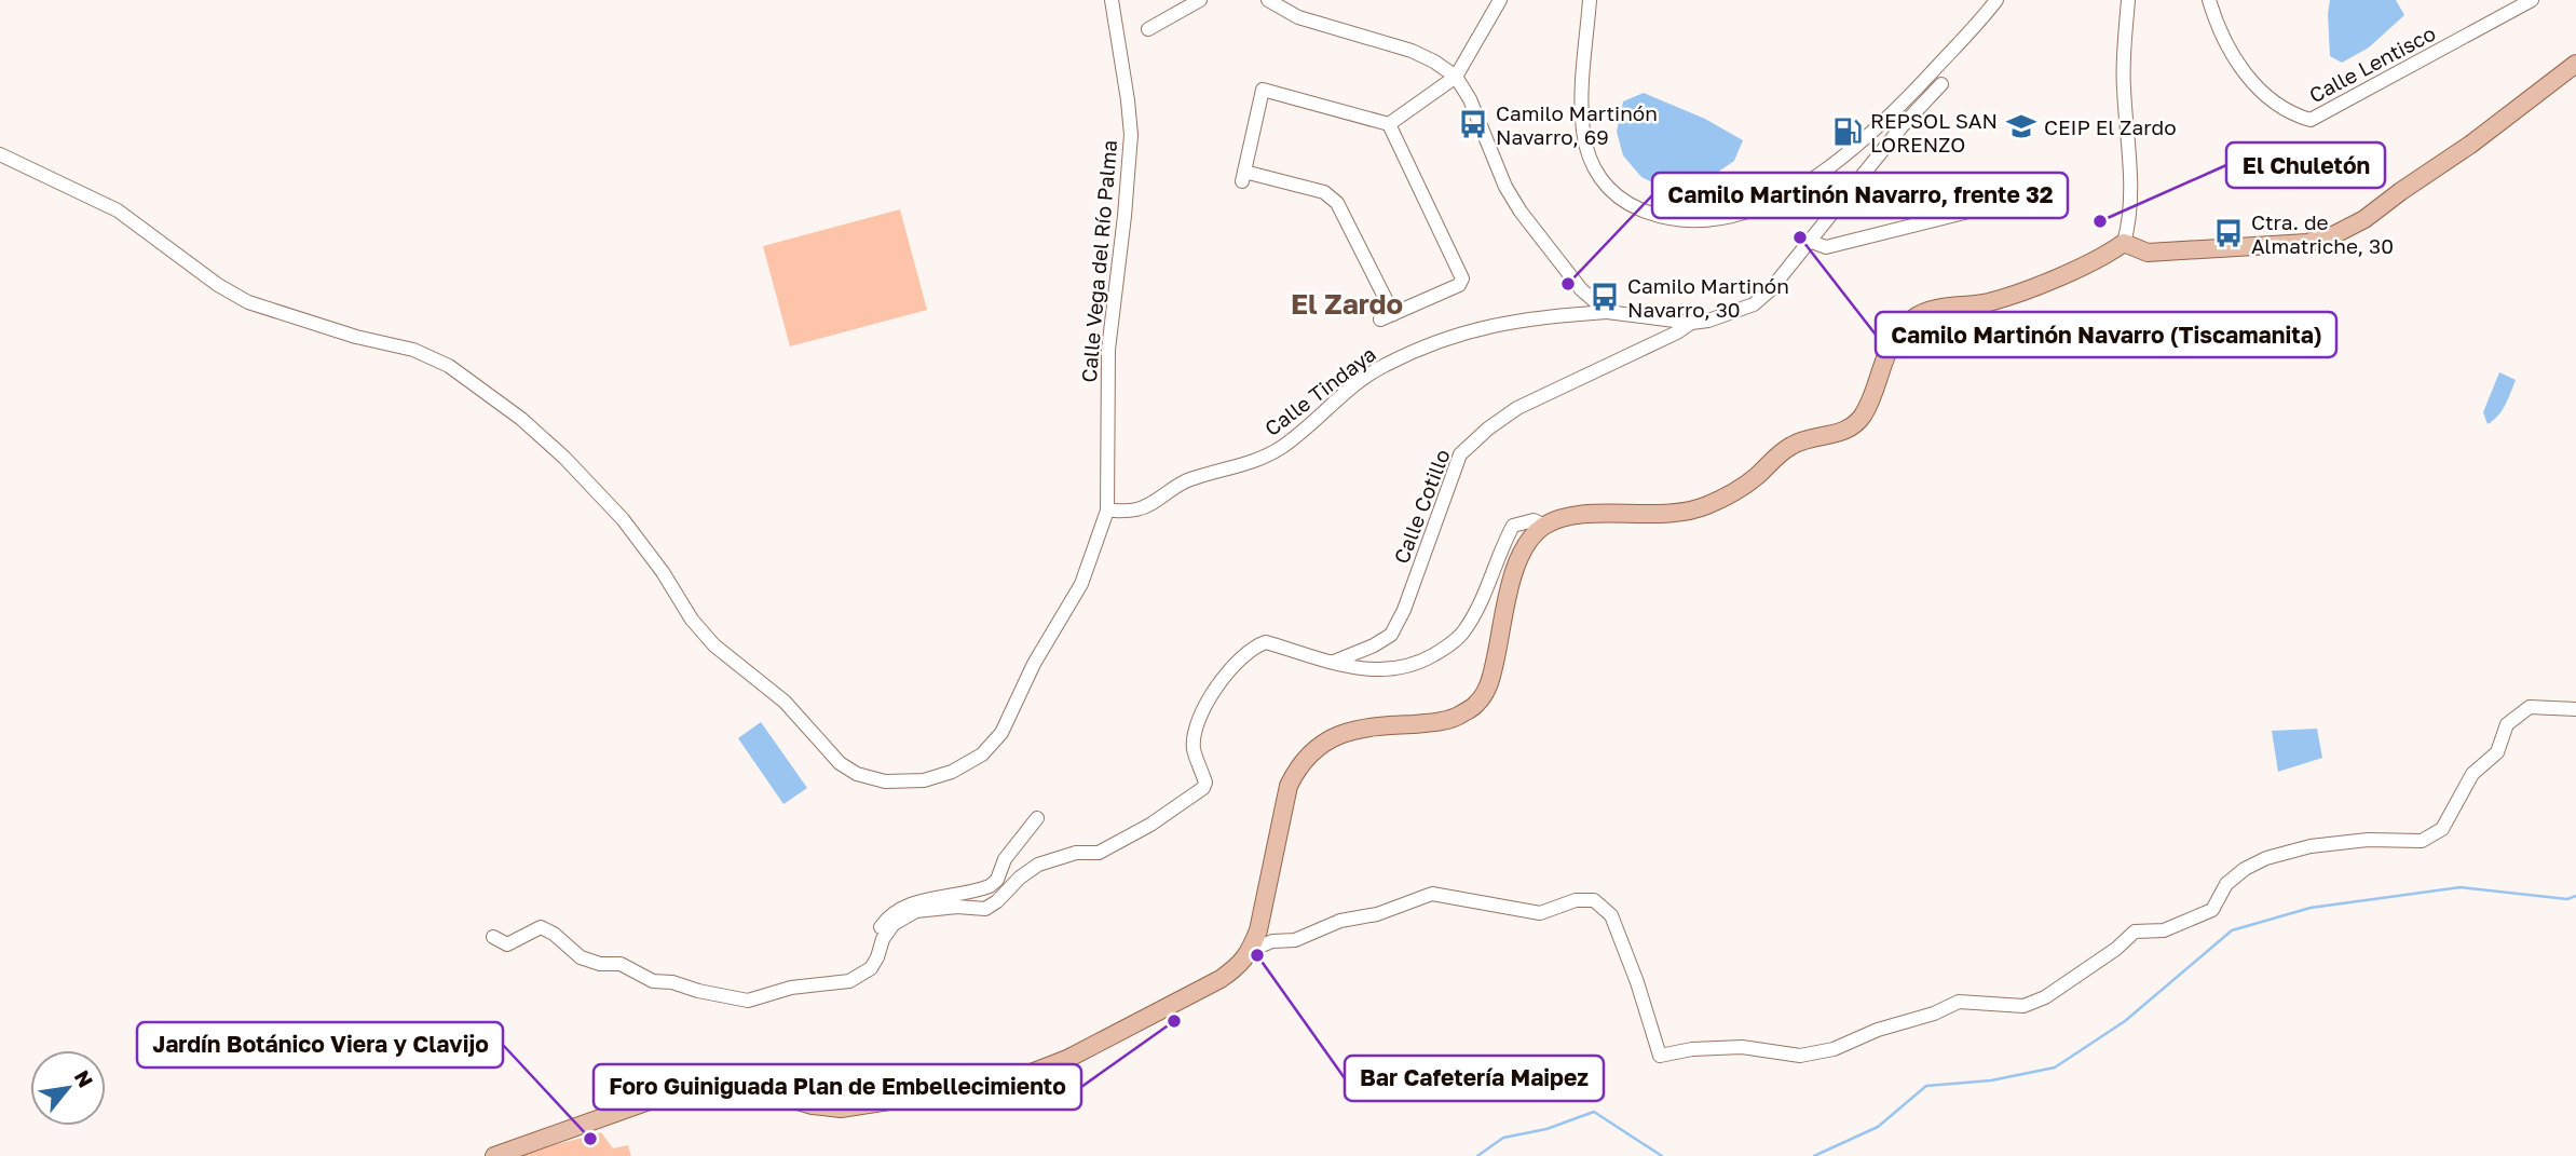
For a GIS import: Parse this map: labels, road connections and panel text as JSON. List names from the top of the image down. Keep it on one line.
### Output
{"streets":{"street":["Calle Lentisco","Calle Vega del Río Palma","Calle Tindaya","Calle Cotillo"]},"crossings":[["Calle Vega del Río Palma","Calle Tindaya"],["Calle Tindaya","Calle Cotillo"]],"districts":["El Zardo"],"places":{"bus stop":["Camilo Martinón Navarro, 69","Ctra. de Almatriche, 30","Camilo Martinón Navarro, 30"],"school or university":["CEIP El Zardo"],"fuel station":["REPSOL SAN LORENZO"],"other":["El Chuletón","Camilo Martinón Navarro (Tiscamanita)","Camilo Martinón Navarro, frente 32","Bar Cafetería Maipez","Foro Guiniguada Plan de Embellecimiento","Jardín Botánico Viera y Clavijo"]},"north":"top right"}
